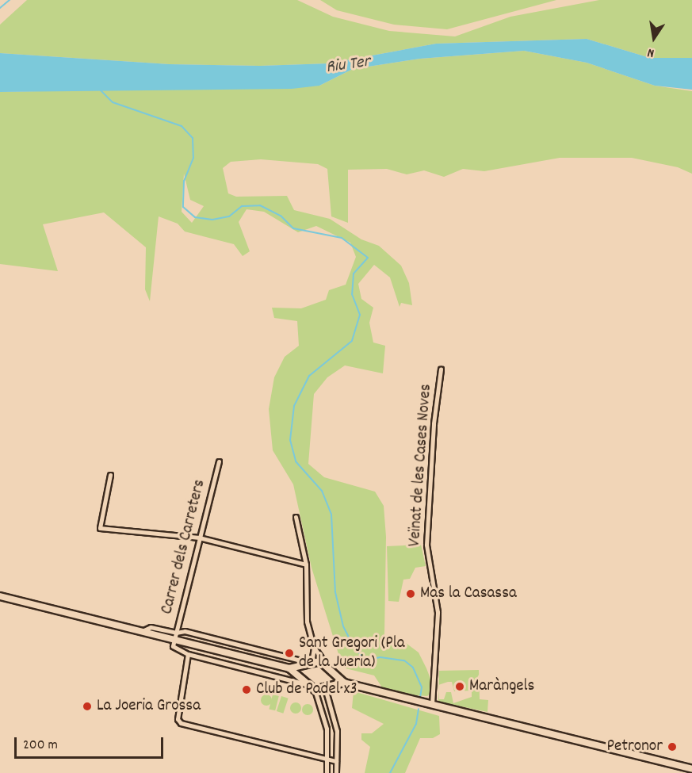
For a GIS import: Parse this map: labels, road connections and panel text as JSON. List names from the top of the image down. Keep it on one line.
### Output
{"streets":{"street":["Veïnat de les Cases Noves","Carrer dels Carreters"]},"water":["Riu Ter"],"places":["Mas la Casassa","Sant Gregori (Pla de la Jueria)","Maràngels","Club de Padel x3","La Joeria Grossa","Petronor"],"scale_bar":"200 m","north":"bottom"}
